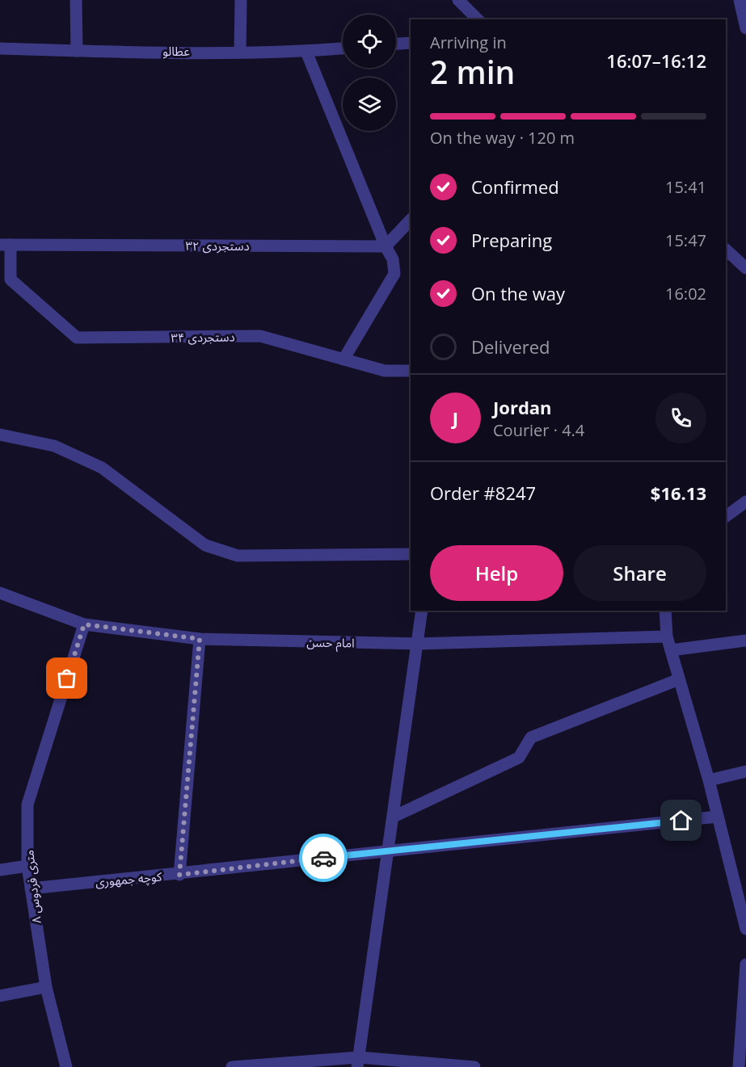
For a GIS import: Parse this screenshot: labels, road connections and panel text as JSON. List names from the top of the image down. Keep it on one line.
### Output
{"streets":{"street":["عطالو","دستجردی ۳۲","دستجردی ۳۴","امام حسن","کوچه جمهوری","۸ متری فردوس"]},"crossings":[["دستجردی ۳۲","دستجردی ۳۴"],["امام حسن","۸ متری فردوس"],["کوچه جمهوری","۸ متری فردوس"]],"page":{"heading":["2 min","Arriving in","16:07–16:12"],"panel":["Jordan","Courier · 4.4","Order #8247","$16.13"],"bar":"On the way · 120 m","list":[["Confirmed","15:41"],["Preparing","15:47"],["On the way","16:02"],"Delivered"],"round":"J","buttons":["Help","Share"]}}
